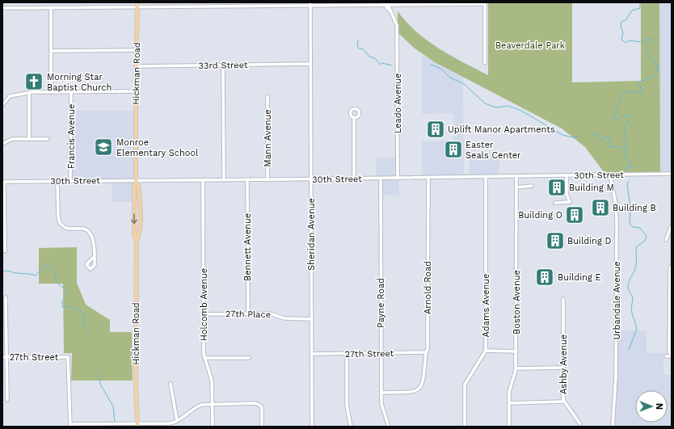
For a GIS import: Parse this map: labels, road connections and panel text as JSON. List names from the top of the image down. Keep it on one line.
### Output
{"streets":{"main road":["Hickman Road"],"street":["33rd Street","Leado Avenue","Francis Avenue","Mann Avenue","30th Street","Sheridan Avenue","Bennett Avenue","Arnold Road","Urbandale Avenue","Boston Avenue","Payne Road","Holcomb Avenue","Adams Avenue","27th Place","27th Street","Ashby Avenue"]},"crossings":[["33rd Street","Hickman Road"],["33rd Street","Sheridan Avenue"],["Hickman Road","30th Street"],["Leado Avenue","30th Street"],["Francis Avenue","30th Street"],["Mann Avenue","30th Street"],["30th Street","Sheridan Avenue"],["30th Street","Bennett Avenue"],["30th Street","Arnold Road"],["30th Street","Urbandale Avenue"],["30th Street","Boston Avenue"],["30th Street","Payne Road"],["30th Street","Holcomb Avenue"],["30th Street","Adams Avenue"],["Sheridan Avenue","27th Place"],["Sheridan Avenue","27th Street"],["Bennett Avenue","27th Place"],["Arnold Road","Payne Road"],["Arnold Road","27th Street"],["Payne Road","27th Street"],["Holcomb Avenue","27th Place"]],"parks":["Beaverdale Park"],"places":{"church":["Morning Star Baptist Church"],"building":["Uplift Manor Apartments","Easter Seals Center","Building M","Building B","Building O","Building D","Building E"],"school or university":["Monroe Elementary School"]},"north":"right"}
